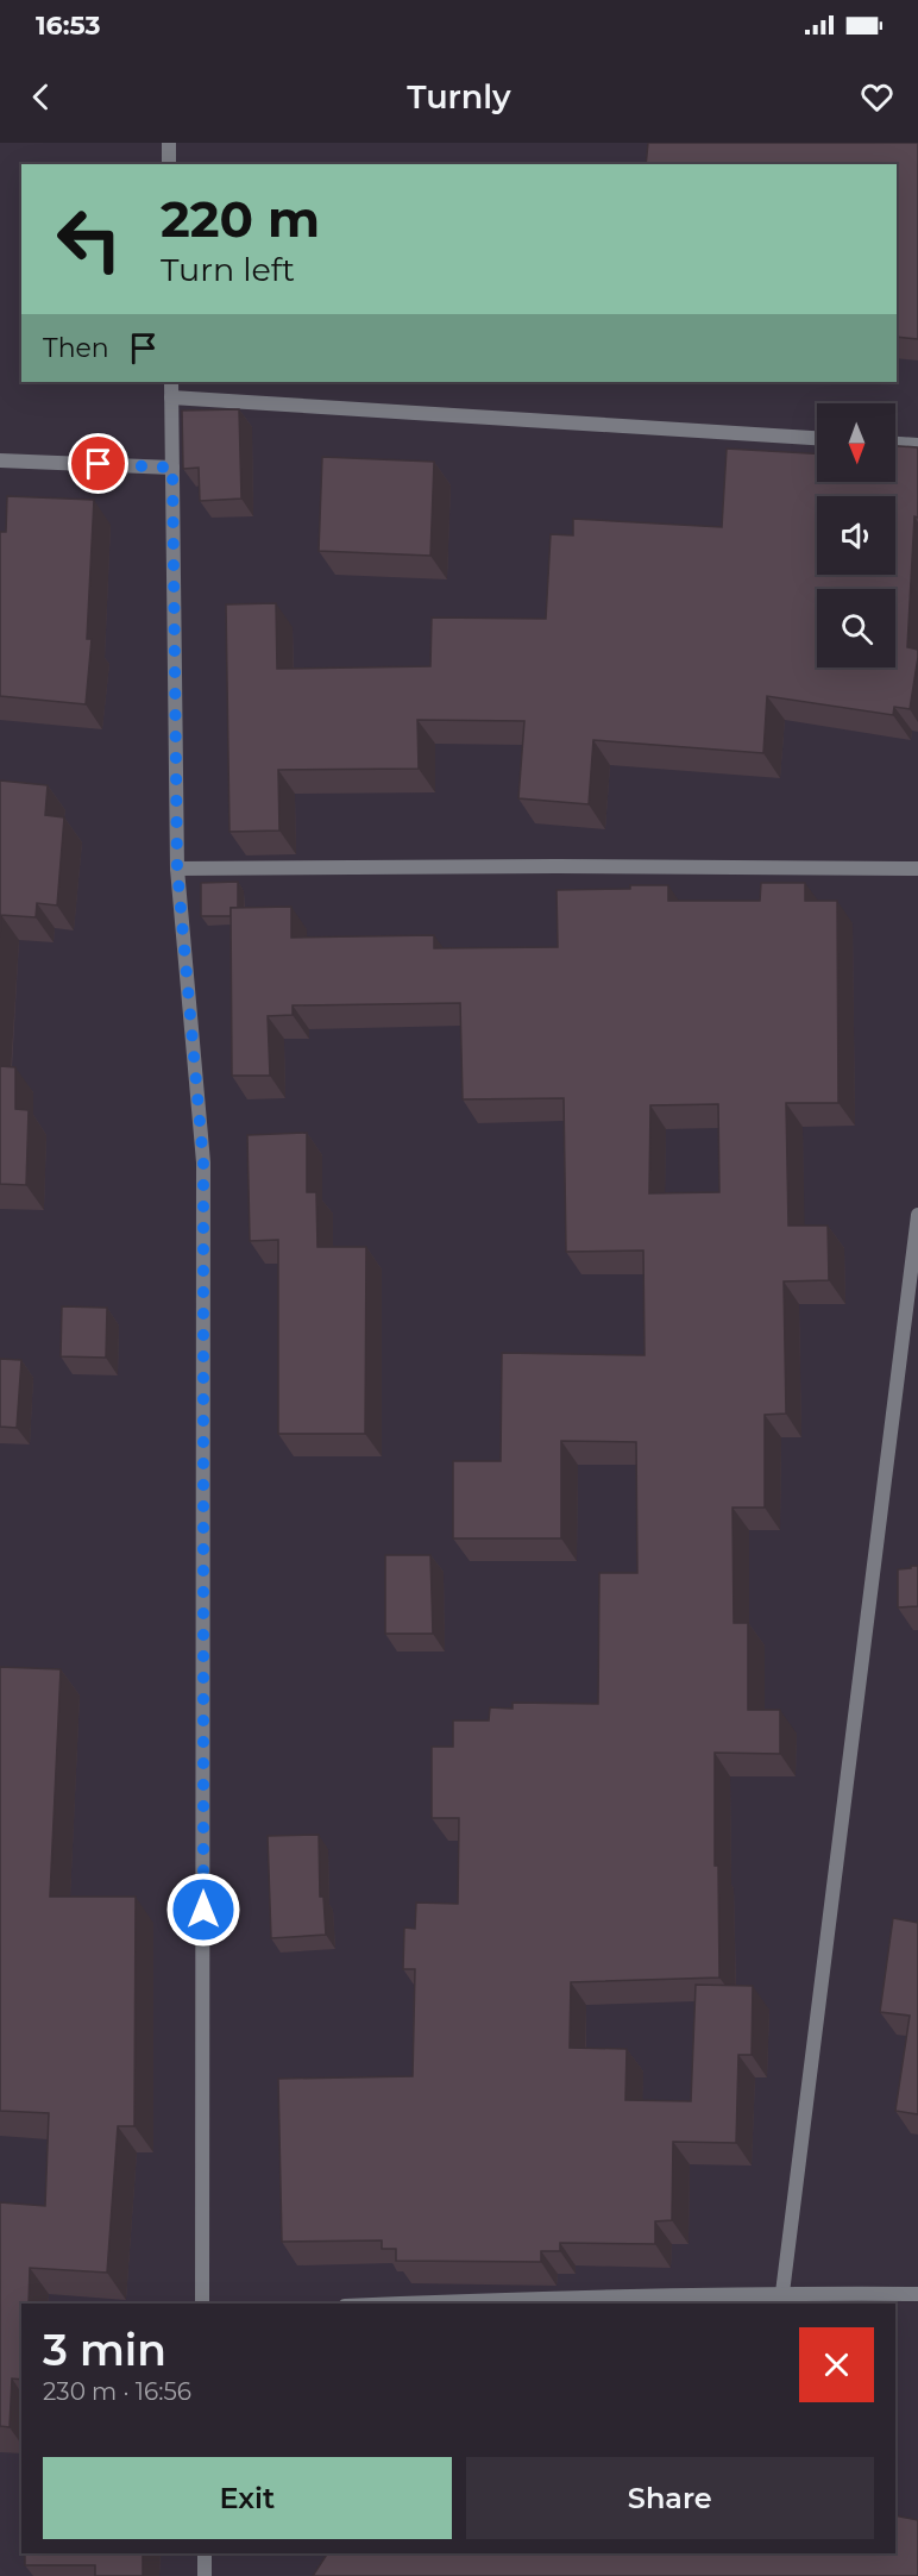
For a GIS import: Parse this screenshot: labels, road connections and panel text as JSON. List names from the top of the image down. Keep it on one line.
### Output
{"north":"bottom","page":{"status":"16:53","header":"Turnly","turn":["220 m","Turn left"],"then":"Then","heading":["3 min","230 m · 16:56"],"buttons":["Exit","Share"]}}
